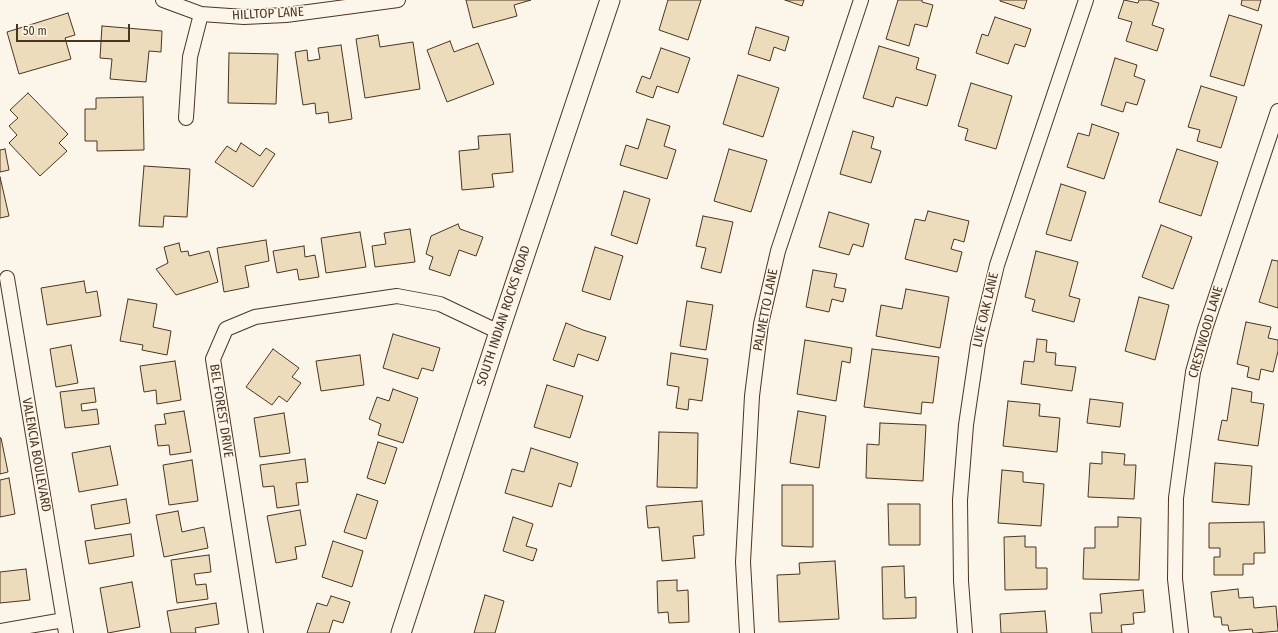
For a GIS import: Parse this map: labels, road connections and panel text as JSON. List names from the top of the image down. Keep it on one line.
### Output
{"streets":{"street":["HILLTOP LANE","PALMETTO LANE","LIVE OAK LANE","SOUTH INDIAN ROCKS ROAD","CRESTWOOD LANE","BEL FOREST DRIVE","VALENCIA BOULEVARD"]},"crossings":[["SOUTH INDIAN ROCKS ROAD","BEL FOREST DRIVE"]],"scale_bar":"50 m"}
